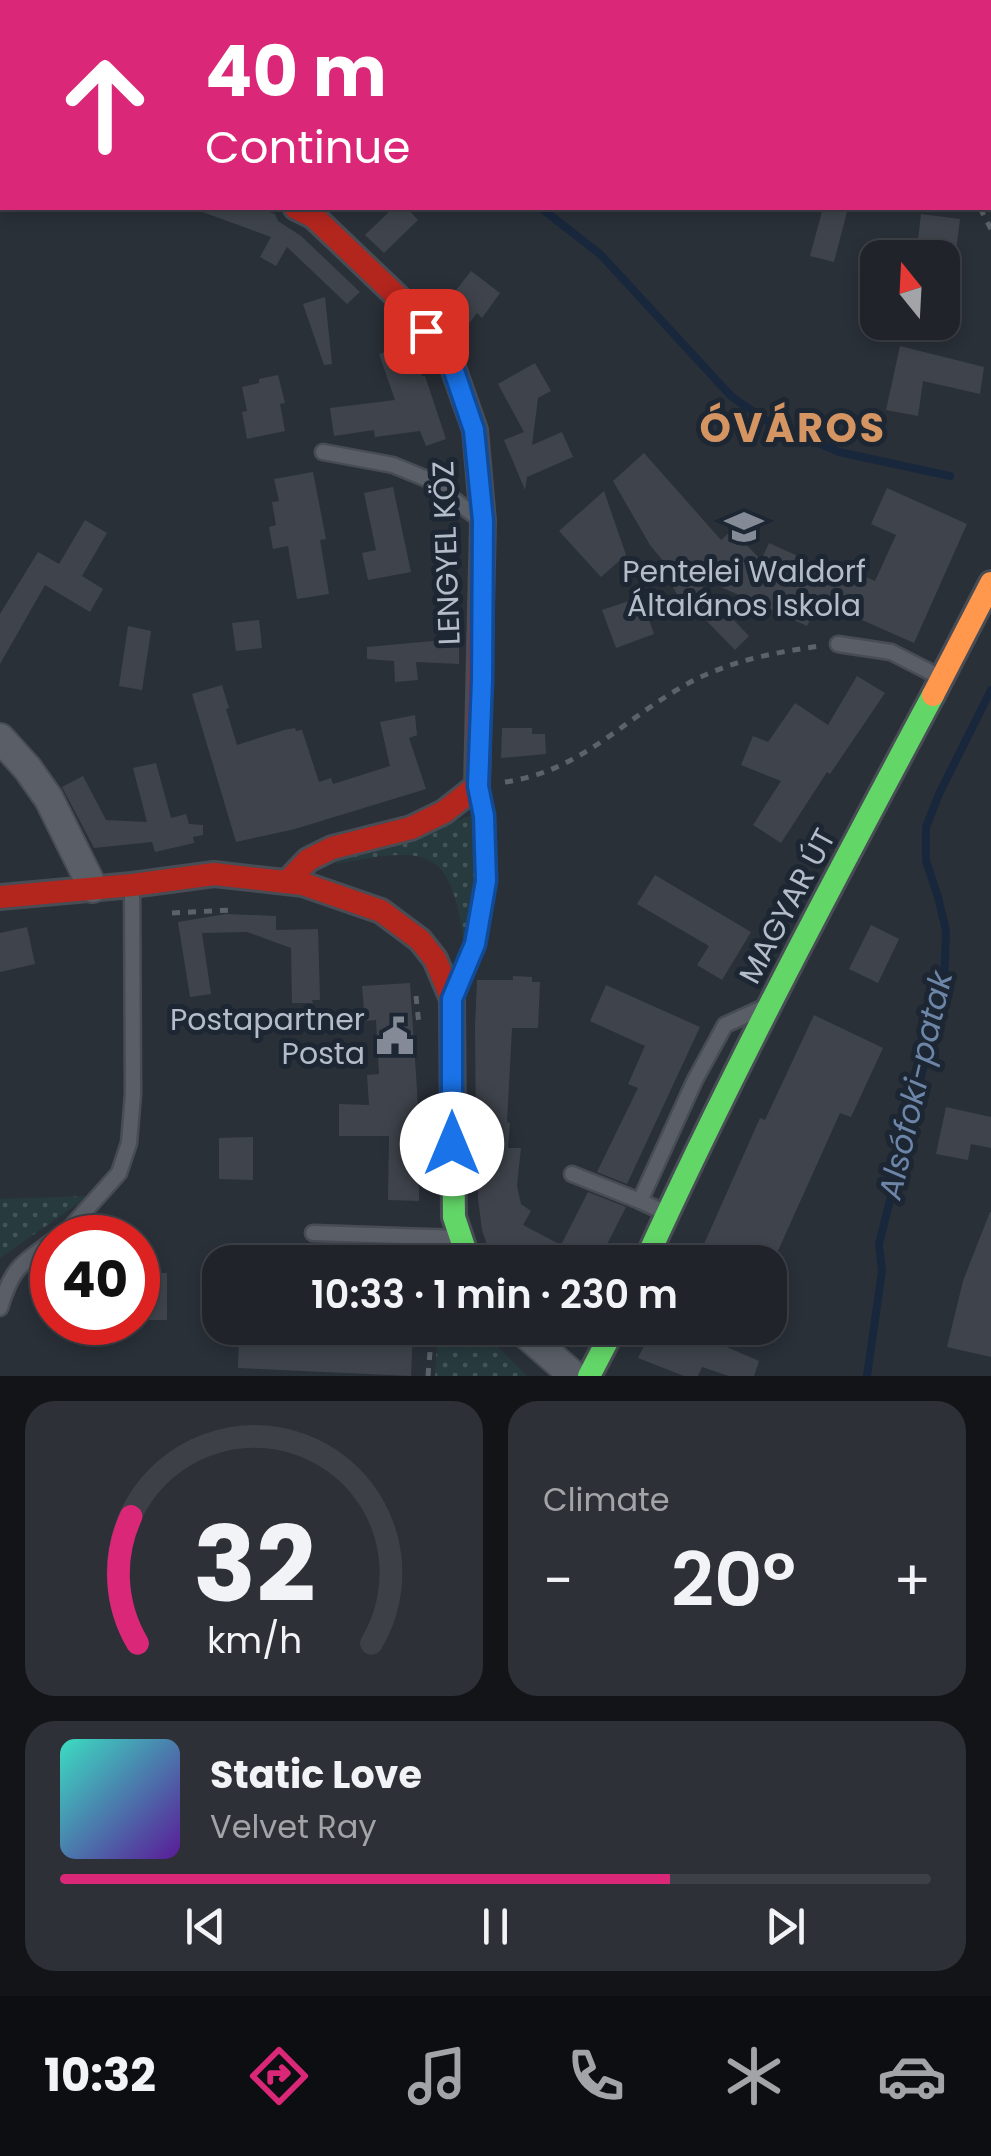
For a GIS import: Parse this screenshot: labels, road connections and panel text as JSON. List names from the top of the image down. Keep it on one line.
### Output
{"streets":{"street":["LENGYEL KÖZ","MAGYAR ÚT"]},"districts":["ÓVÁROS"],"water":["Alsófoki-patak"],"places":{"school or university":["Pentelei Waldorf Általános Iskola"],"public building":["Postapartner Posta"]},"north":"top","page":{"turn":["40 m","Continue"],"limit":"40","trip":"10:33 · 1 min · 230 m","tile":"Climate","heat":["−","20°","+"],"song":["Static Love","Velvet Ray"],"tabs":"10:32","gauge":["32","km/h"]}}
